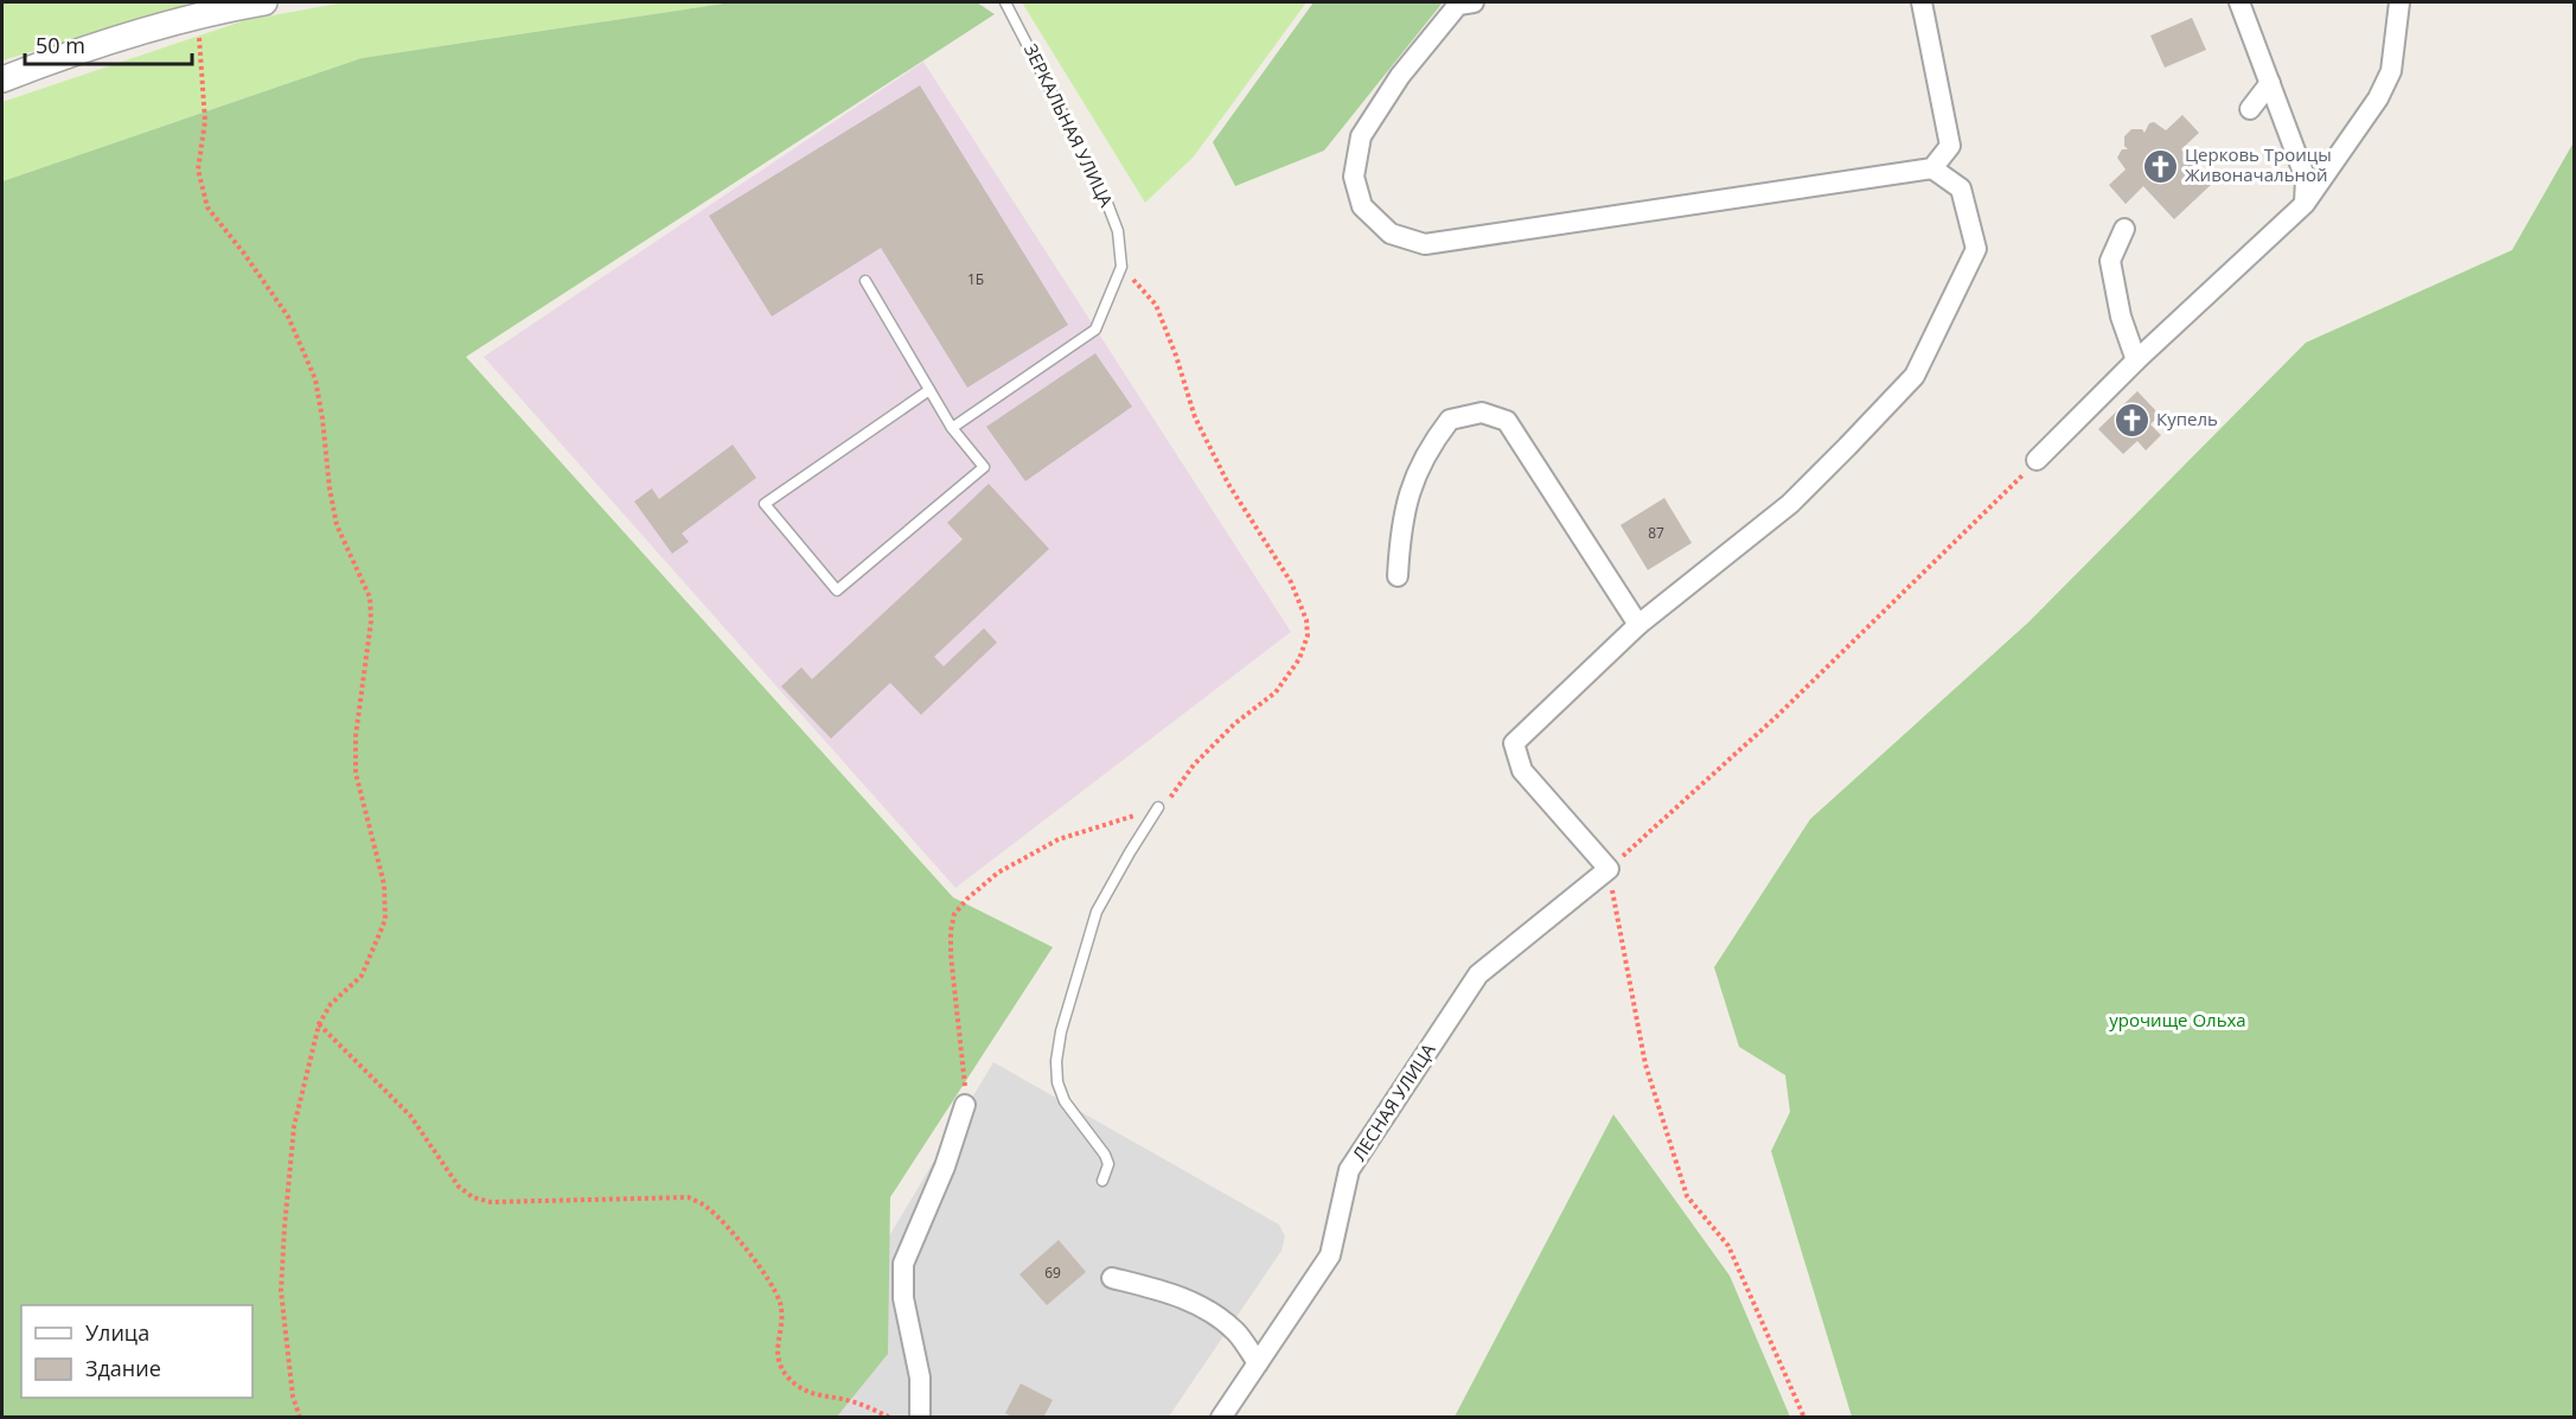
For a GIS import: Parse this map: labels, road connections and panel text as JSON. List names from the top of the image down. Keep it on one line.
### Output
{"streets":{"street":["ЛЕСНАЯ УЛИЦА"],"lane":["ЗЕРКАЛЬНАЯ УЛИЦА"]},"parks":["урочище Ольха"],"places":{"church":["Церковь Троицы Живоначальной","Купель"]},"house_numbers":["1Б","87","69"],"legend":["Улица","Здание"],"scale_bar":"50 m"}
